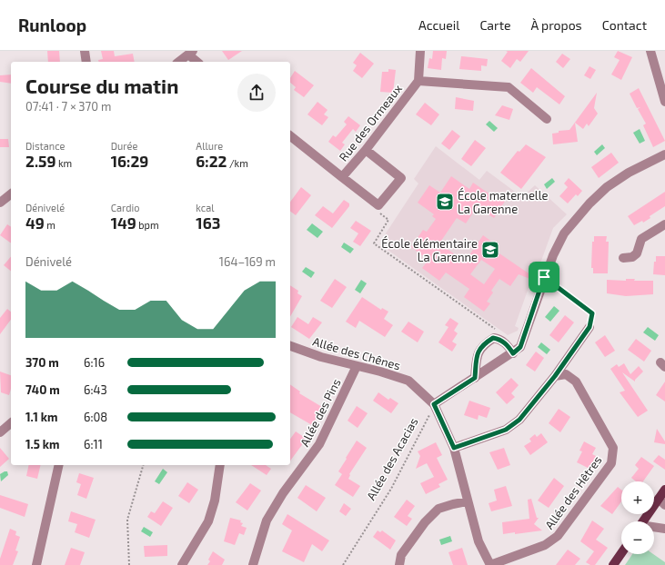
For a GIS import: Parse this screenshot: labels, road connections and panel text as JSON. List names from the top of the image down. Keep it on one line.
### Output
{"streets":{"street":["Rue des Ormeaux","Allée des Chênes","Allée des Pins","Allée des Hêtres"],"path":["Allée des Acacias"]},"crossings":[["Allée des Chênes","Allée des Pins"],["Allée des Chênes","Allée des Acacias"],["Allée des Chênes","Allée des Hêtres"]],"places":{"school or university":["École maternelle La Garenne","École élémentaire La Garenne"]},"page":{"header":"Runloop","nav":["Accueil","Carte","À propos","Contact"],"heading":["Course du matin","07:41 · 7 × 370 m"],"stats":[["Distance","2.59 km"],["Durée","16:29"],["Allure","6:22 /km"],["Dénivelé","49 m"],["Cardio","149 bpm"],["kcal","163"]],"chart":["Dénivelé","164–169 m"],"list":[{"name":"370 m","note":"6:16"},{"name":"740 m","note":"6:43"},{"name":"1.1 km","note":"6:08"},{"name":"1.5 km","note":"6:11"}],"map_buttons":["+","−"]}}
